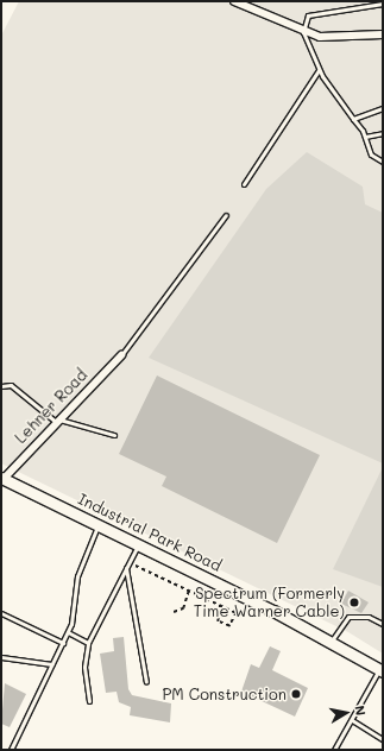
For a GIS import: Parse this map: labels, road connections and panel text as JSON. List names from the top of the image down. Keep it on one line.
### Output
{"streets":{"main road":["Industrial Park Road"],"street":["Lehner Road"]},"crossings":[["Lehner Road","Industrial Park Road"]],"places":["Spectrum (Formerly Time Warner Cable)","PM Construction"],"north":"right"}
